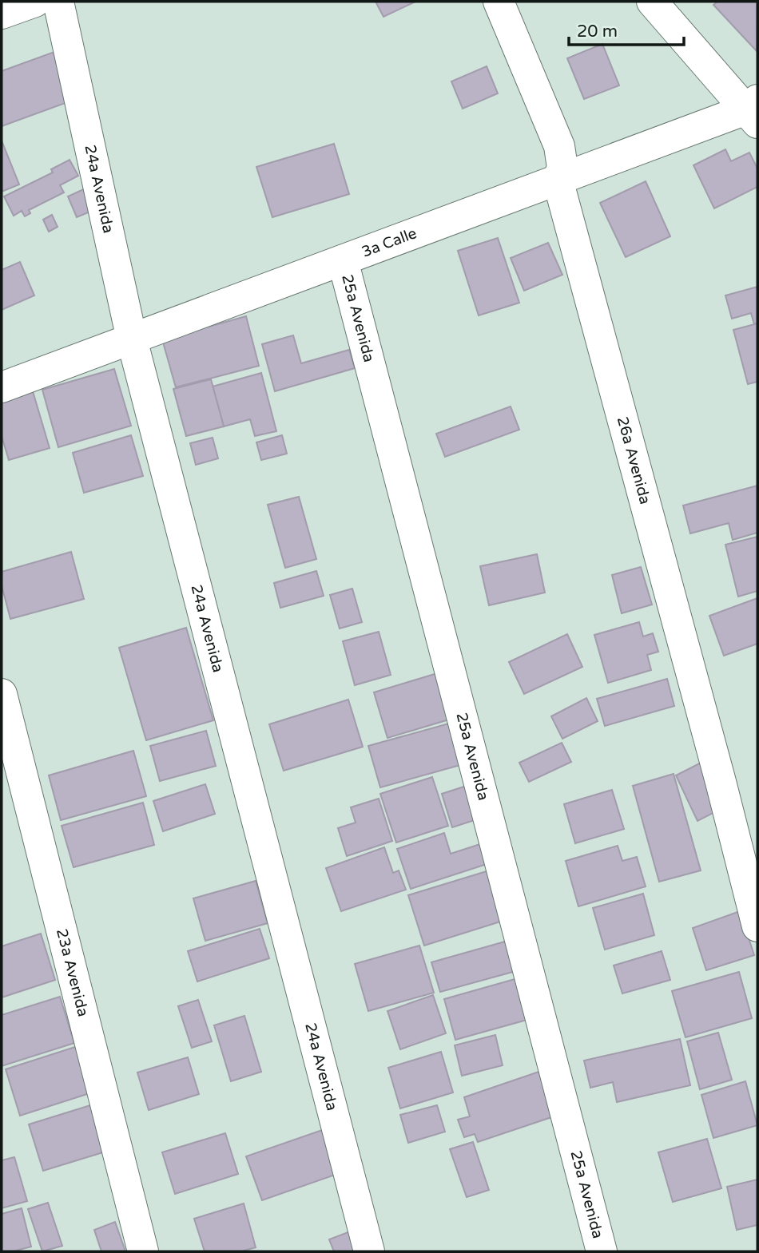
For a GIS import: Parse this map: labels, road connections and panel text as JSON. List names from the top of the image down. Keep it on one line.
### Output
{"streets":{"street":["24a Avenida","3a Calle","25a Avenida","26a Avenida","23a Avenida"]},"crossings":[["24a Avenida","3a Calle"],["3a Calle","25a Avenida"],["3a Calle","26a Avenida"]],"scale_bar":"20 m"}
